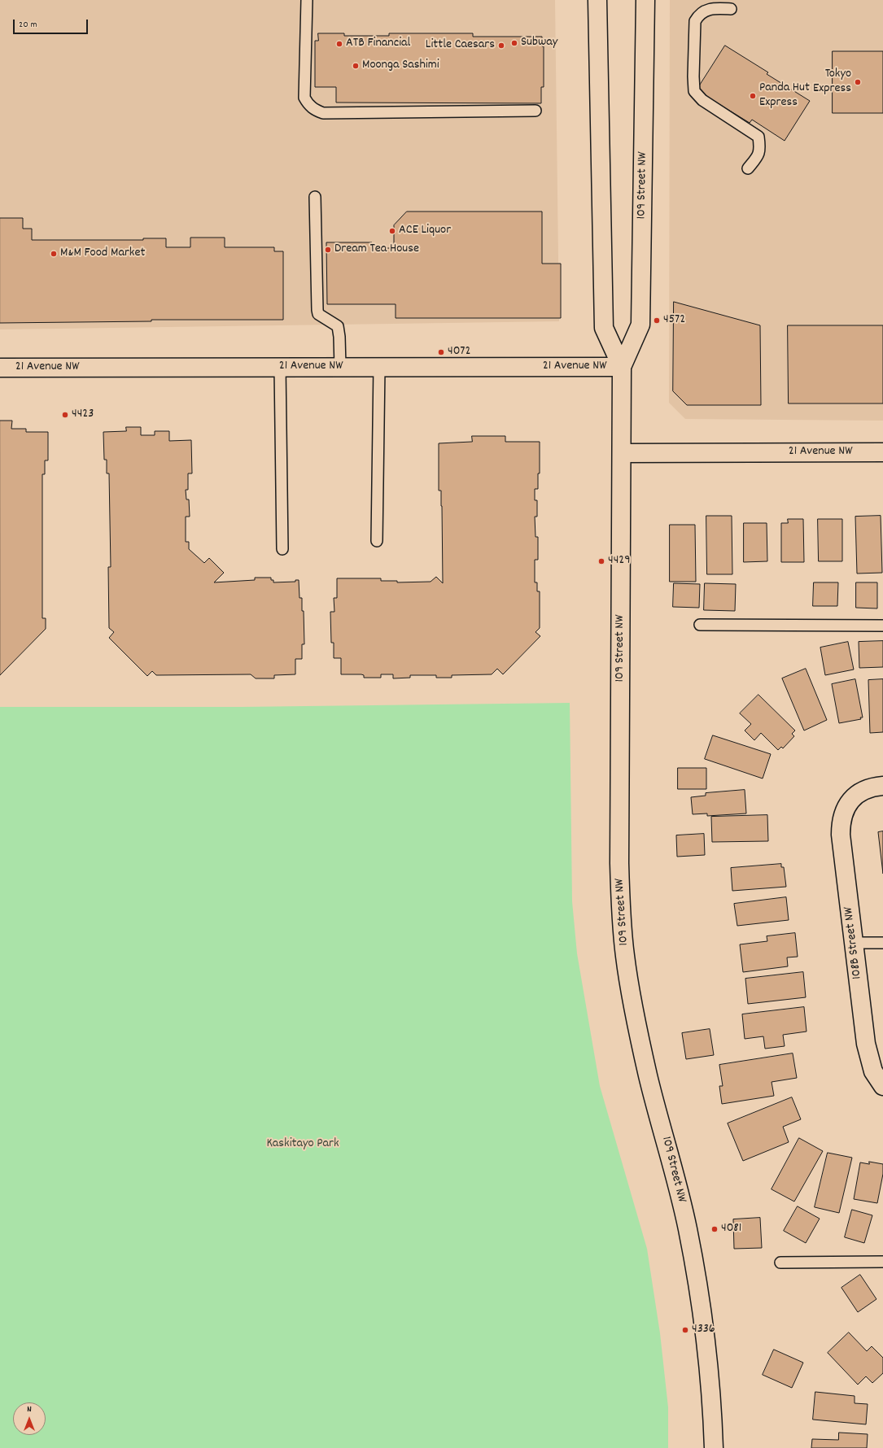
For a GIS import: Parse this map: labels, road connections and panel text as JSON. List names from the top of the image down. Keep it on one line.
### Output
{"streets":{"street":["109 Street NW","21 Avenue NW","108B Street NW"]},"crossings":[["109 Street NW","21 Avenue NW"]],"parks":["Kaskitayo Park"],"places":["Subway","ATB Financial","Little Caesars","Moonga Sashimi","Tokyo Express","Panda Hut Express","ACE Liquor","Dream Tea House","M&M Food Market","4572","4072","4423","4429","4081","4336"],"scale_bar":"20 m","north":"top"}
